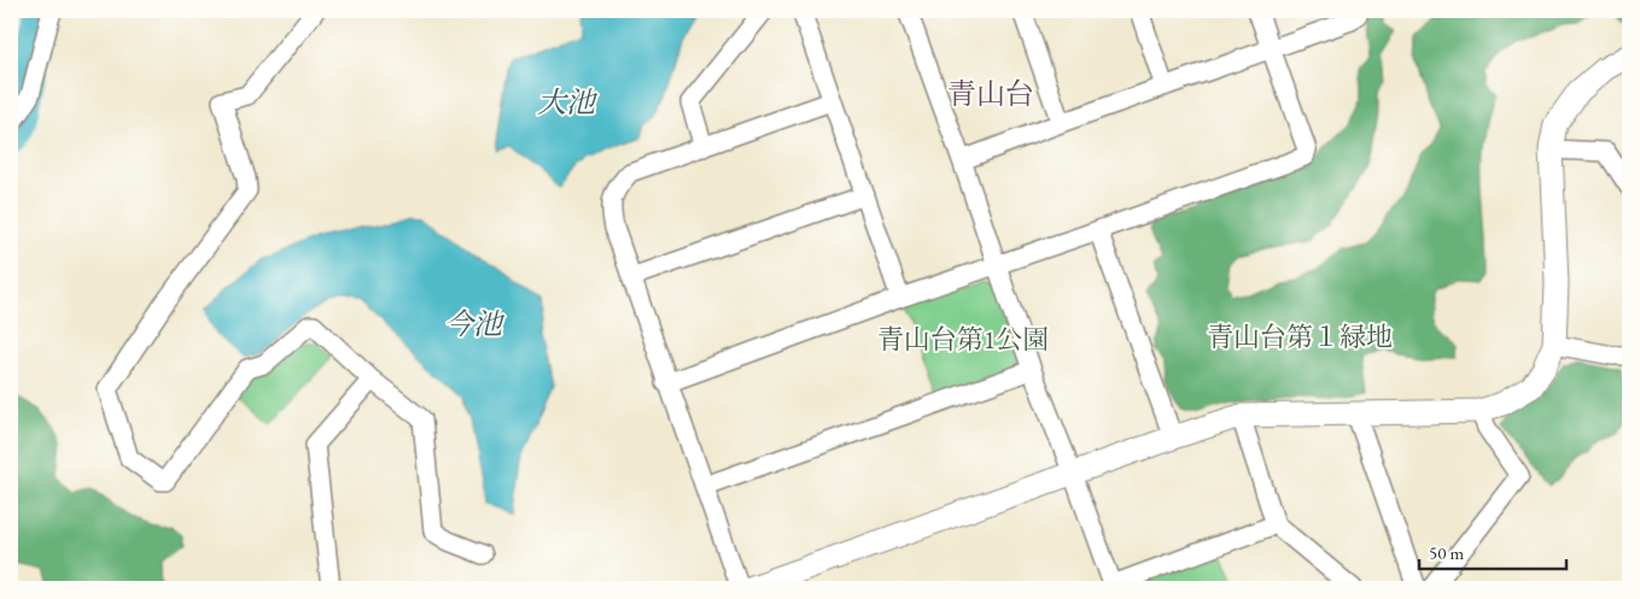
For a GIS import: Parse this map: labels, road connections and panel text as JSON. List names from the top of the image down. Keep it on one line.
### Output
{"districts":["青山台"],"water":["大池","今池"],"parks":["青山台第１緑地","青山台第1公園"],"scale_bar":"50 m"}
